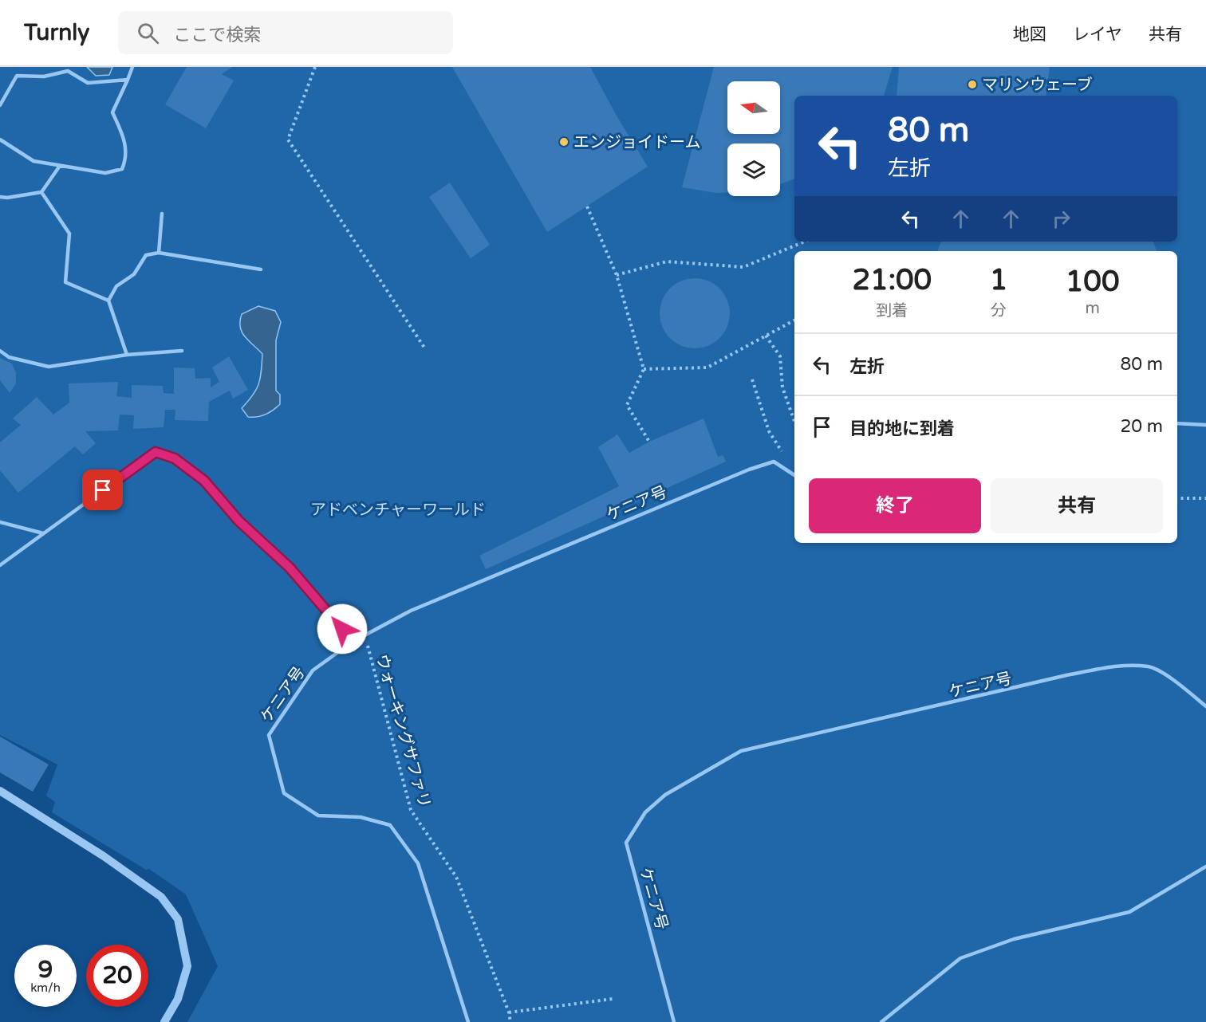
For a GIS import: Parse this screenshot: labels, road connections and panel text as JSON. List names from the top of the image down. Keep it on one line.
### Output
{"streets":{"lane":["ケニア号"],"path":["ウォーキングサファリ"]},"crossings":[["ケニア号","ウォーキングサファリ"]],"parks":["アドベンチャーワールド"],"places":["マリンウェーブ","エンジョイドーム"],"north":"left","page":{"header":"Turnly","search":"ここで検索","nav":["地図","レイヤ","共有"],"turn":["80 m","左折"],"eta":["21:00","到着","1","分","100","m"],"list":[{"name":"左折","value":"80 m"},{"name":"目的地に到着","value":"20 m"}],"buttons":["終了","共有"],"speed":"9 km/h","limit":"20"}}
